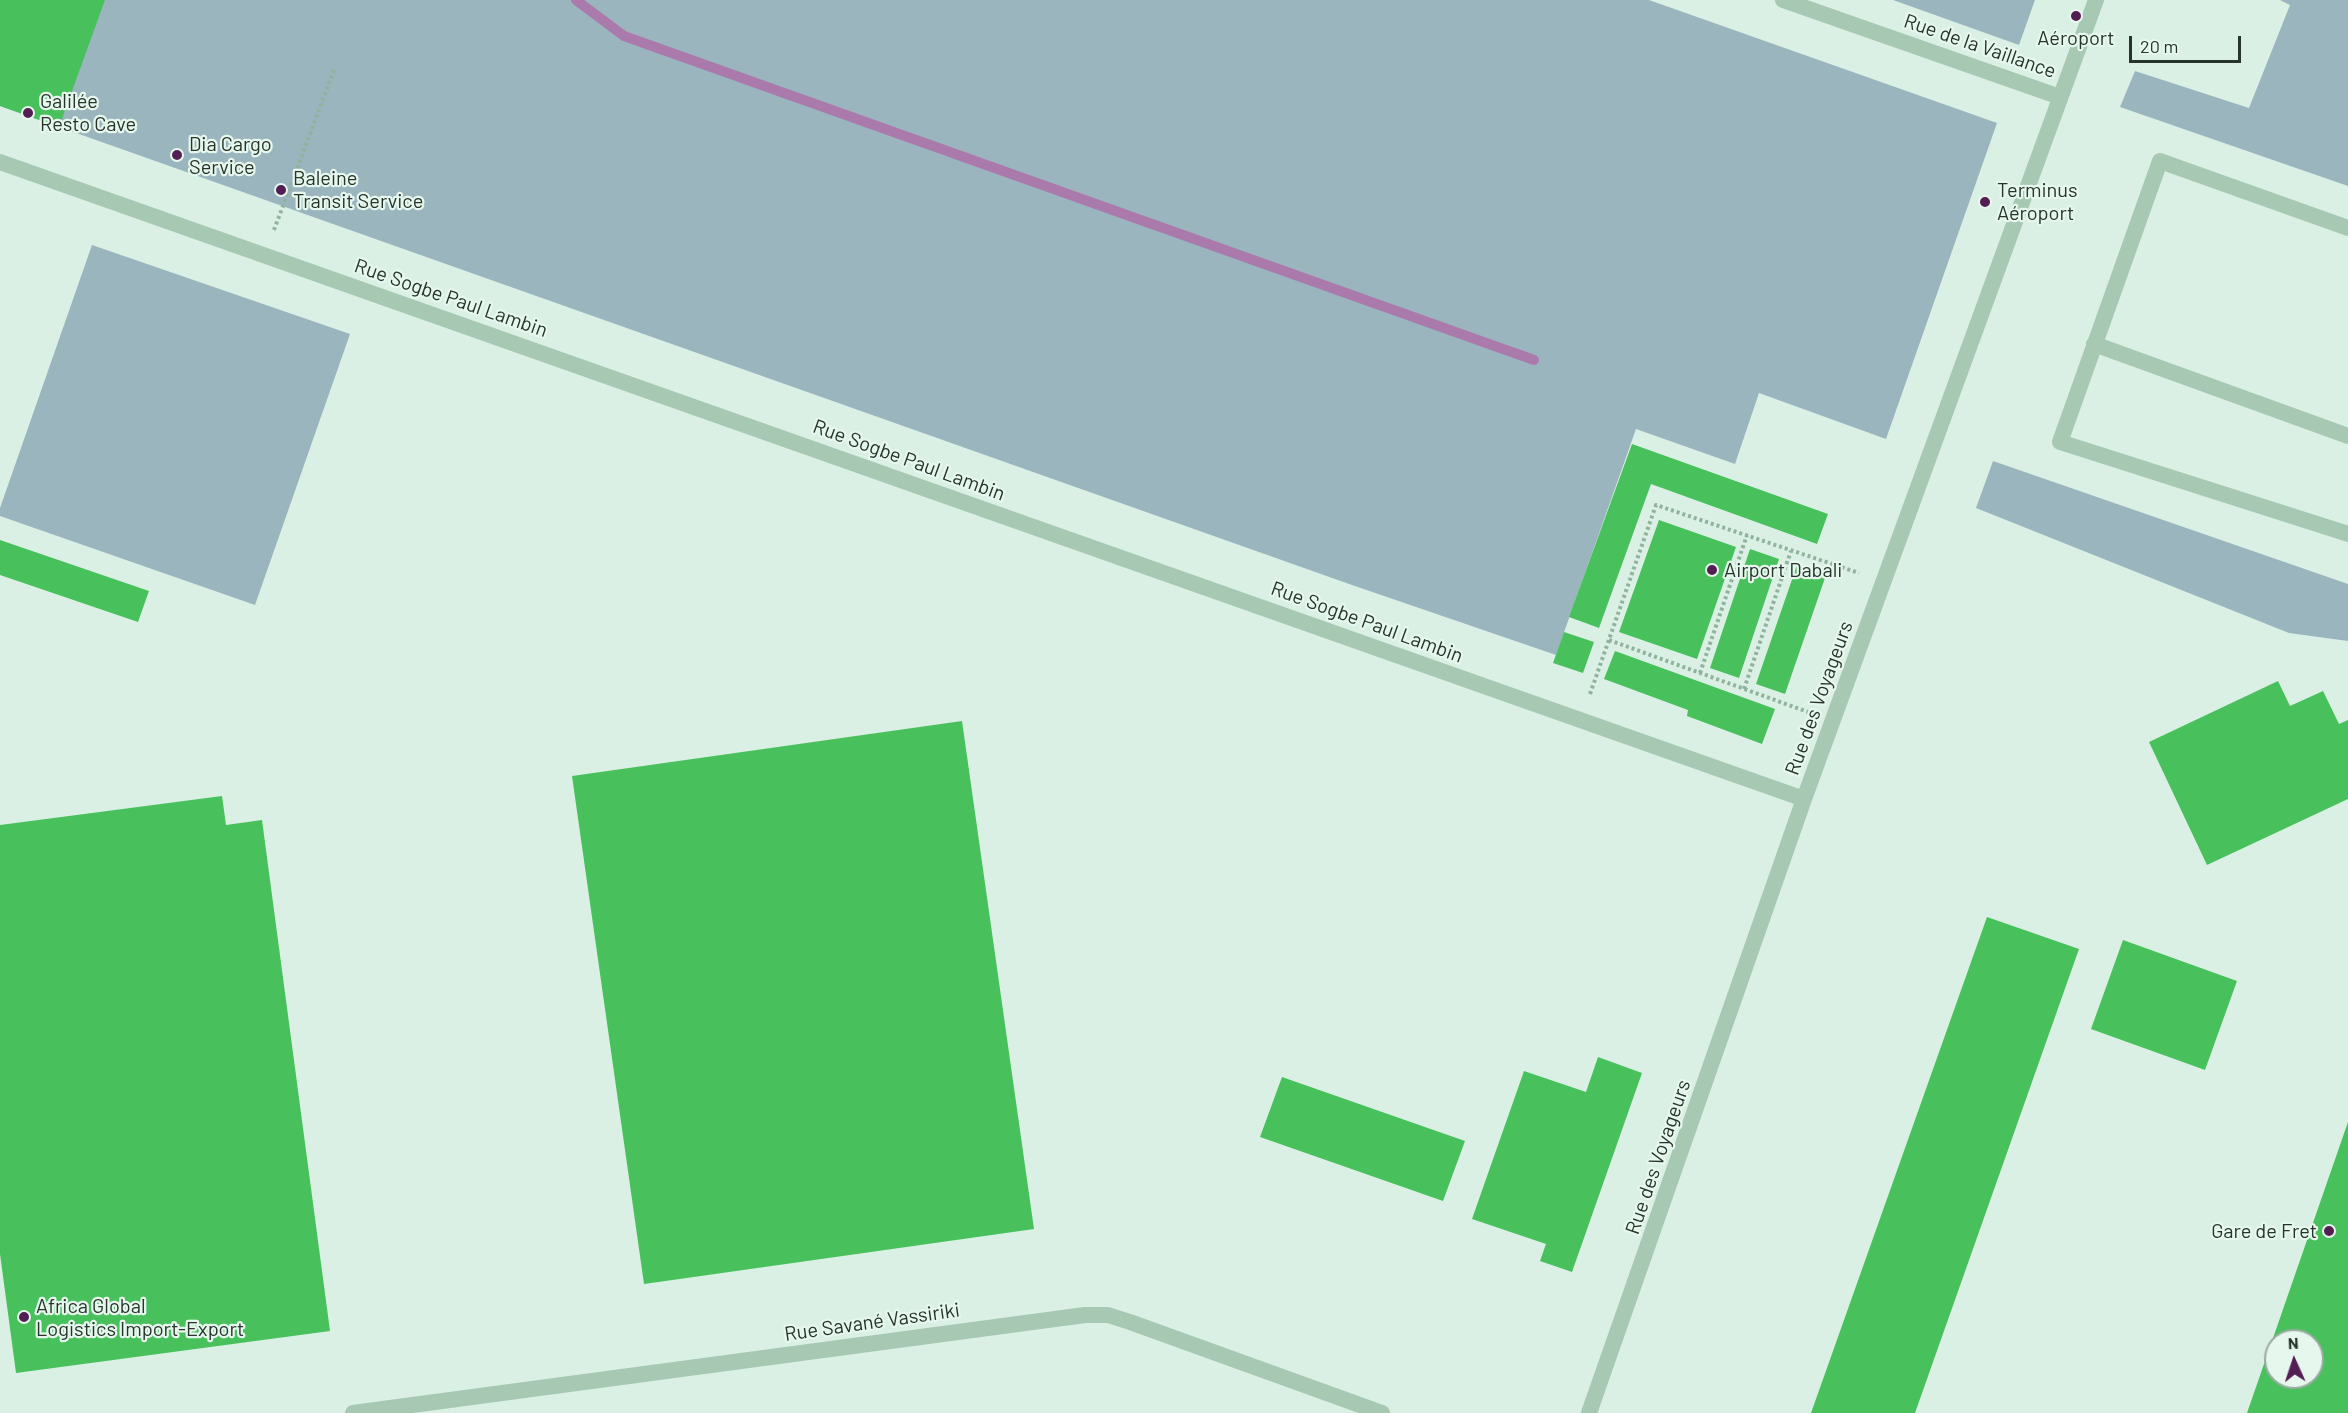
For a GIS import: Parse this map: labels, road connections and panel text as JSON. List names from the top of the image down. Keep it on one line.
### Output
{"streets":{"street":["Rue de la Vaillance","Rue Sogbe Paul Lambin","Rue des Voyageurs","Rue Savané Vassiriki"]},"crossings":[["Rue de la Vaillance","Rue des Voyageurs"],["Rue Sogbe Paul Lambin","Rue des Voyageurs"]],"places":["Aéroport","Galilée Resto Cave","Dia Cargo Service","Baleine Transit Service","Terminus Aéroport","Airport Dabali","Gare de Fret","Africa Global Logistics Import-Export"],"scale_bar":"20 m","north":"top"}
